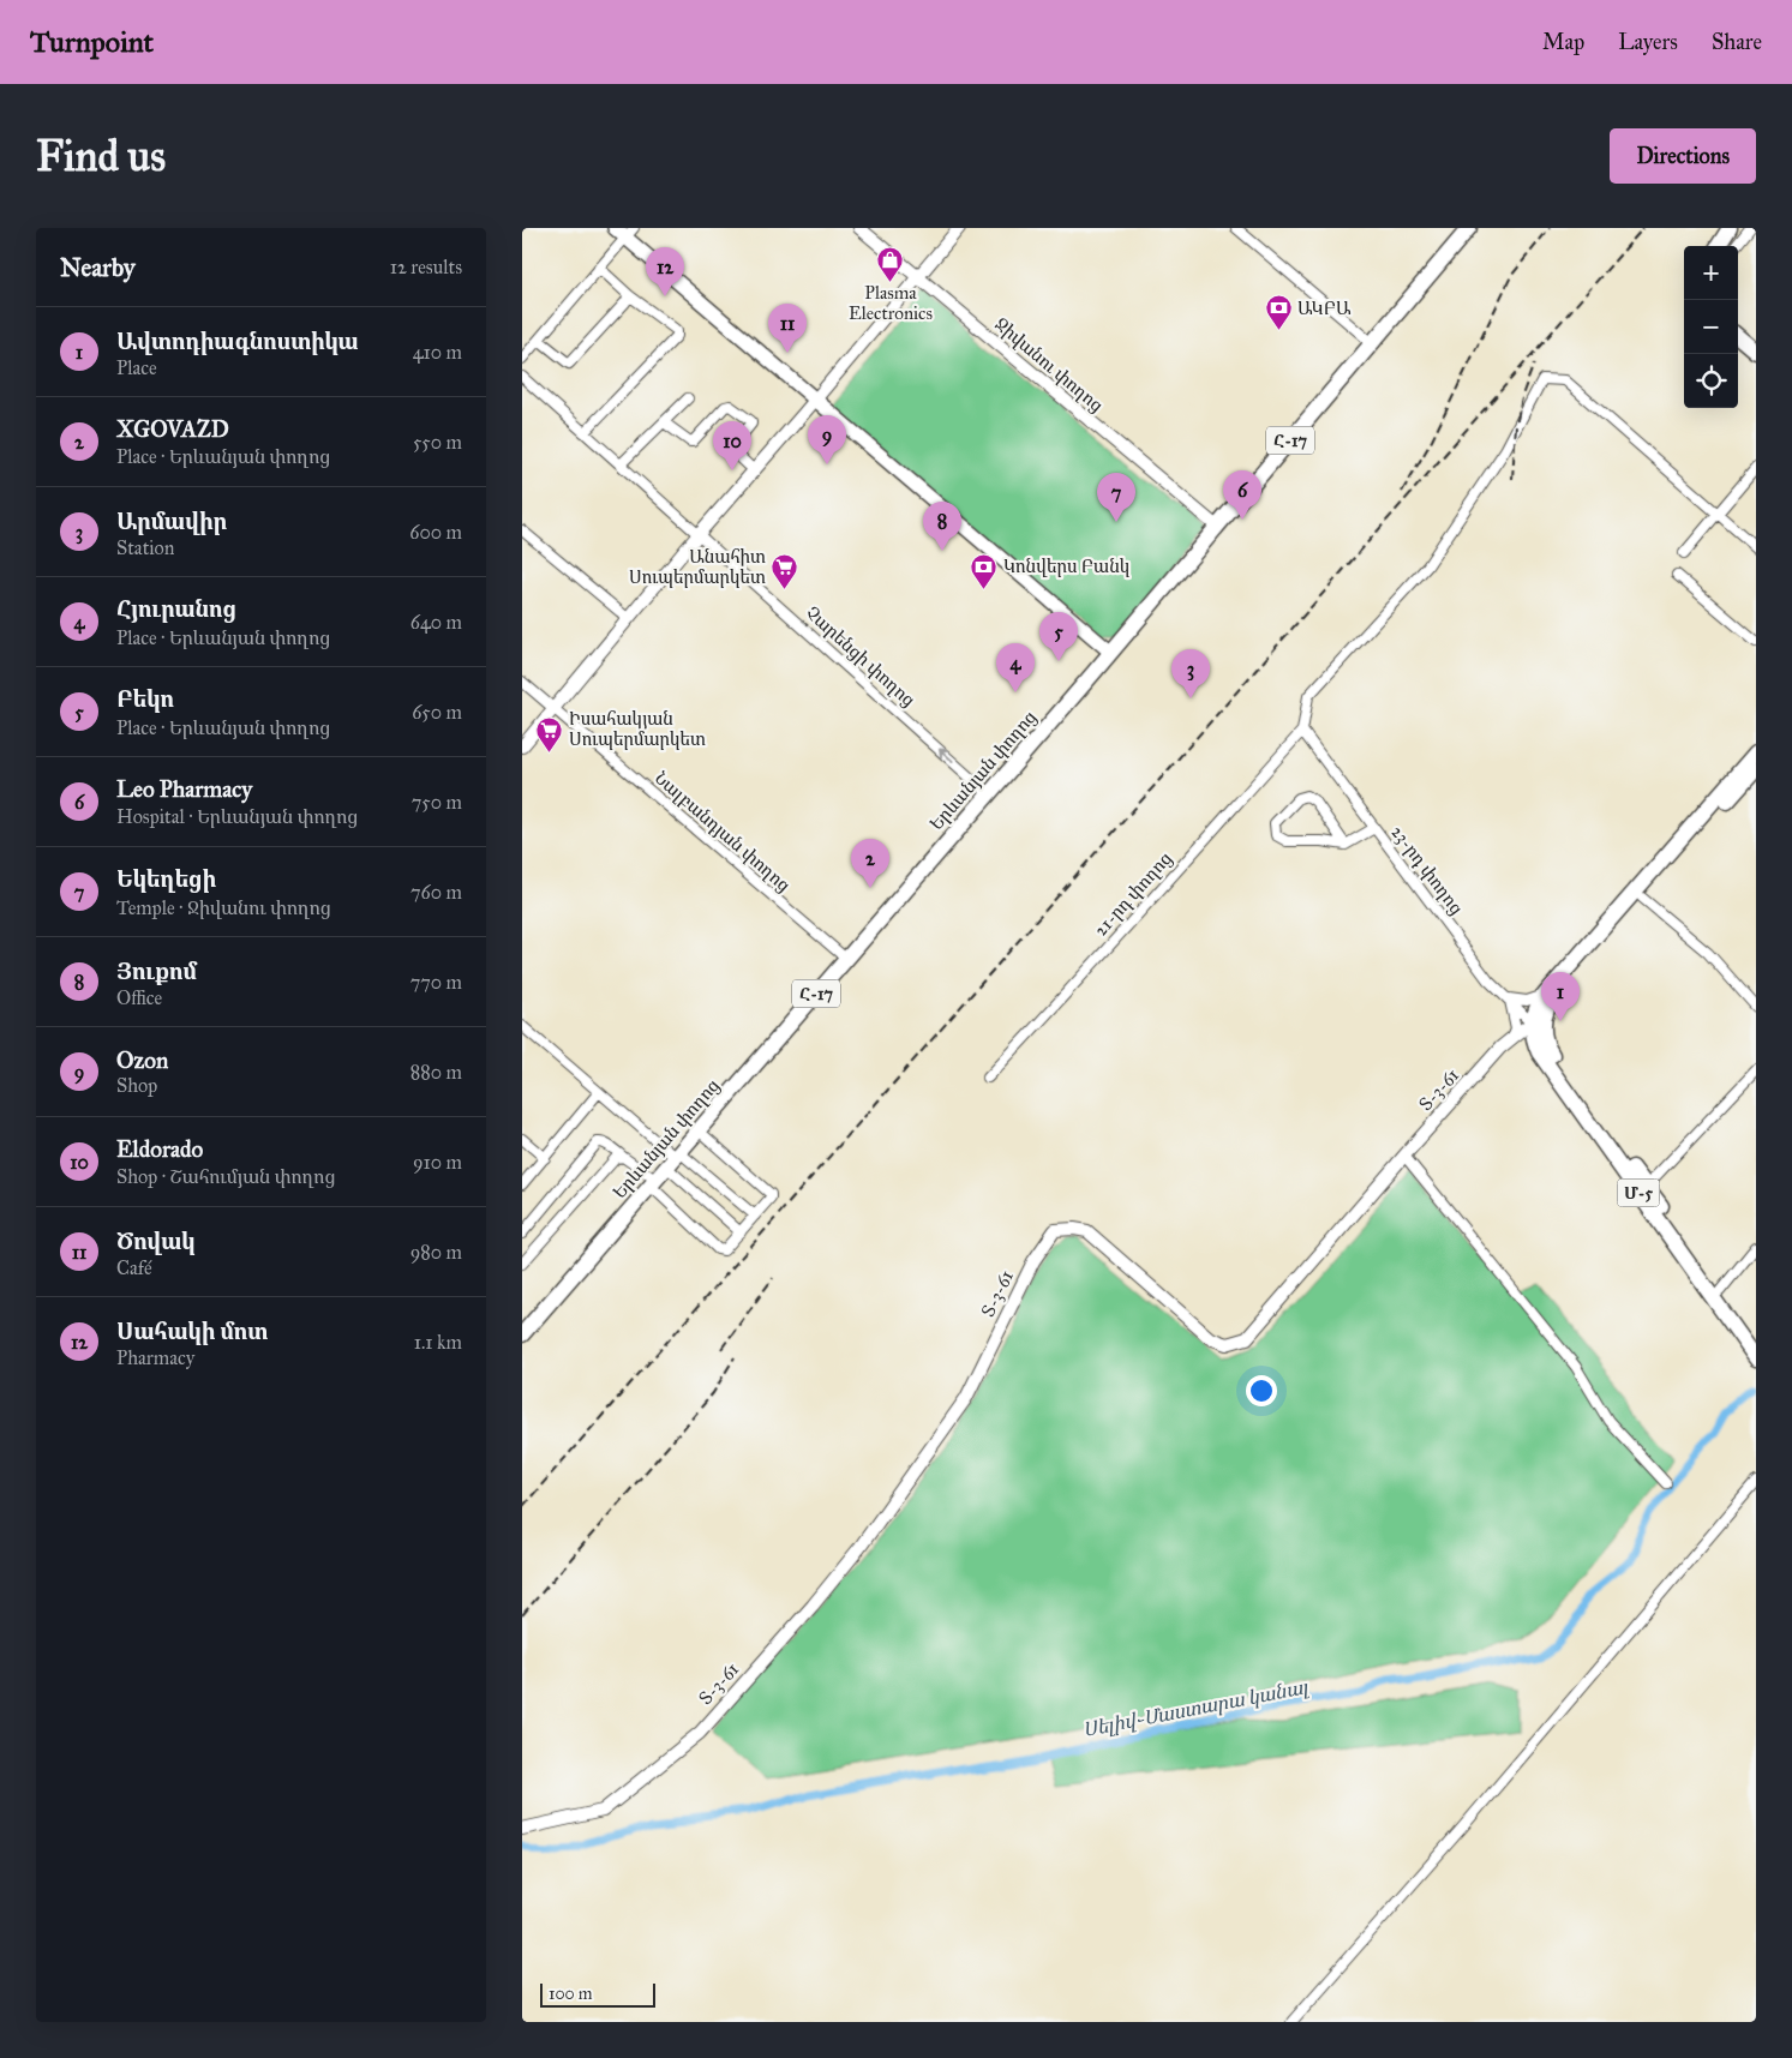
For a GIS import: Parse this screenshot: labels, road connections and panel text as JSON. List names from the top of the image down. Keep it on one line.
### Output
{"streets":{"highway":["Հ-17","Երևանյան փողոց","Մ-5"],"street":["Ջիվանու փողոց","Չարենցի փողոց","Նալբանդյան փողոց","23-րդ փողոց","21-րդ փողոց","Տ-3-61"]},"crossings":[["Ջիվանու փողոց","Երևանյան փողոց"],["Չարենցի փողոց","Երևանյան փողոց"],["Երևանյան փողոց","Նալբանդյան փողոց"],["23-րդ փողոց","21-րդ փողոց"],["23-րդ փողոց","Տ-3-61"],["23-րդ փողոց","Մ-5"],["Տ-3-61","Մ-5"]],"one_way":["Չարենցի փողոց"],"water":["Սելիվ֊Մաստարա կանալ"],"places":{"shop":["Plasma Electronics"],"bank":["ԱԿԲԱ","Կոնվերս Բանկ"],"supermarket":["Անահիտ Սուպերմարկետ","Իսահակյան Սուպերմարկետ"]},"scale_bar":"100 m","page":{"header":"Turnpoint","nav":["Map","Layers","Share"],"buttons":"Directions","title":"Find us","heading":["Nearby","12 results"],"map_buttons":["+","−"],"pins":["12","11","9","10","6","7","8","5","4","3","2","1"],"list":[{"mark":"1","name":"Ավտոդիագնոստիկա","note":"Place","value":"410 m"},{"mark":"2","name":"XGOVAZD","note":"Place · Երևանյան փողոց","value":"550 m"},{"mark":"3","name":"Արմավիր","note":"Station","value":"600 m"},{"mark":"4","name":"Հյուրանոց","note":"Place · Երևանյան փողոց","value":"640 m"},{"mark":"5","name":"Բեկո","note":"Place · Երևանյան փողոց","value":"650 m"},{"mark":"6","name":"Leo Pharmacy","note":"Hospital · Երևանյան փողոց","value":"750 m"},{"mark":"7","name":"Եկեղեցի","note":"Temple · Ջիվանու փողոց","value":"760 m"},{"mark":"8","name":"Յուքոմ","note":"Office","value":"770 m"},{"mark":"9","name":"Ozon","note":"Shop","value":"880 m"},{"mark":"10","name":"Eldorado","note":"Shop · Շահումյան փողոց","value":"910 m"},{"mark":"11","name":"Ծովակ","note":"Café","value":"980 m"},{"mark":"12","name":"Սահակի մոտ","note":"Pharmacy","value":"1.1 km"}],"scale":"100 m"}}
